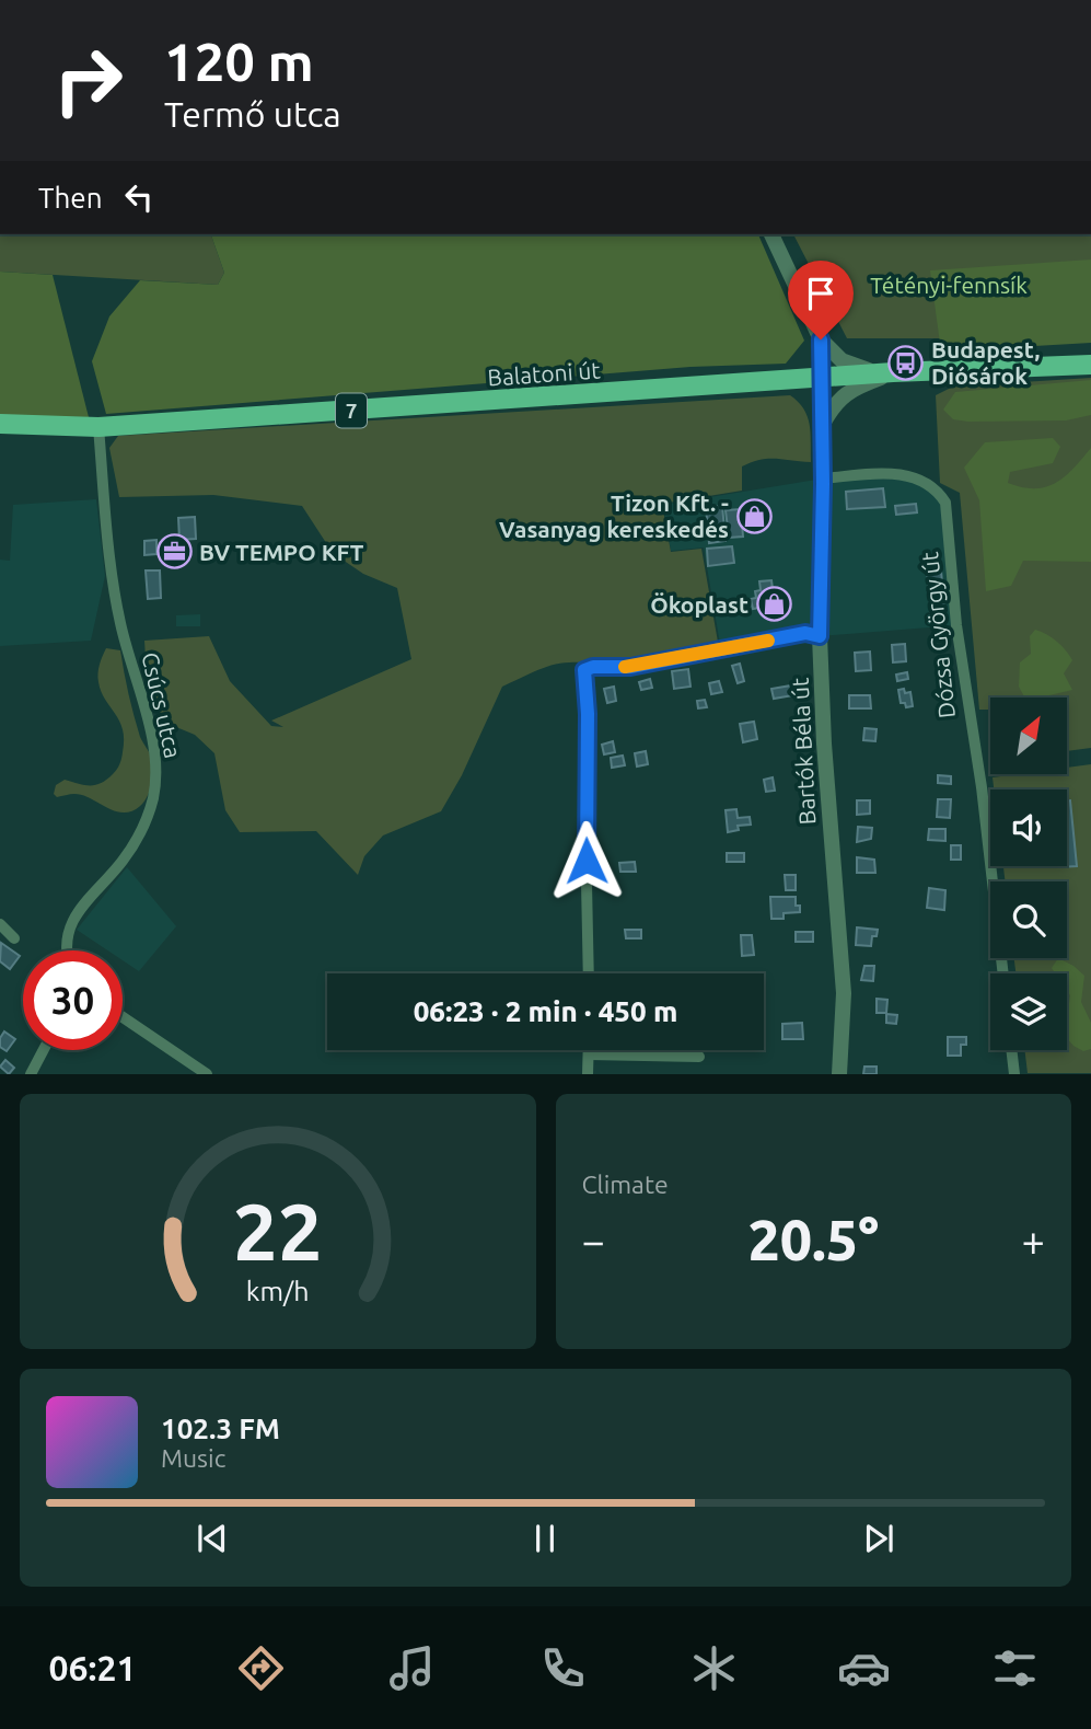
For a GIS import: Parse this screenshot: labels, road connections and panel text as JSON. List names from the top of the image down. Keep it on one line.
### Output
{"streets":{"main road":["Balatoni út","7"],"street":["Dózsa György út","Csúcs utca","Bartók Béla út"]},"crossings":[["Balatoni út","Csúcs utca"],["Balatoni út","Bartók Béla út"],["Dózsa György út","Bartók Béla út"]],"parks":["Tétényi-fennsík"],"places":{"bus stop":["Budapest, Diósárok"],"shop":["Tizon Kft. - Vasanyag kereskedés","Ökoplast"],"office":["BV TEMPO KFT"]},"north":"top right","page":{"turn":["120 m","Termő utca"],"then":"Then","limit":"30","trip":"06:23 · 2 min · 450 m","tile":"Climate","heat":["−","20.5°","+"],"song":["102.3 FM","Music"],"tabs":"06:21","gauge":["22","km/h"]}}
